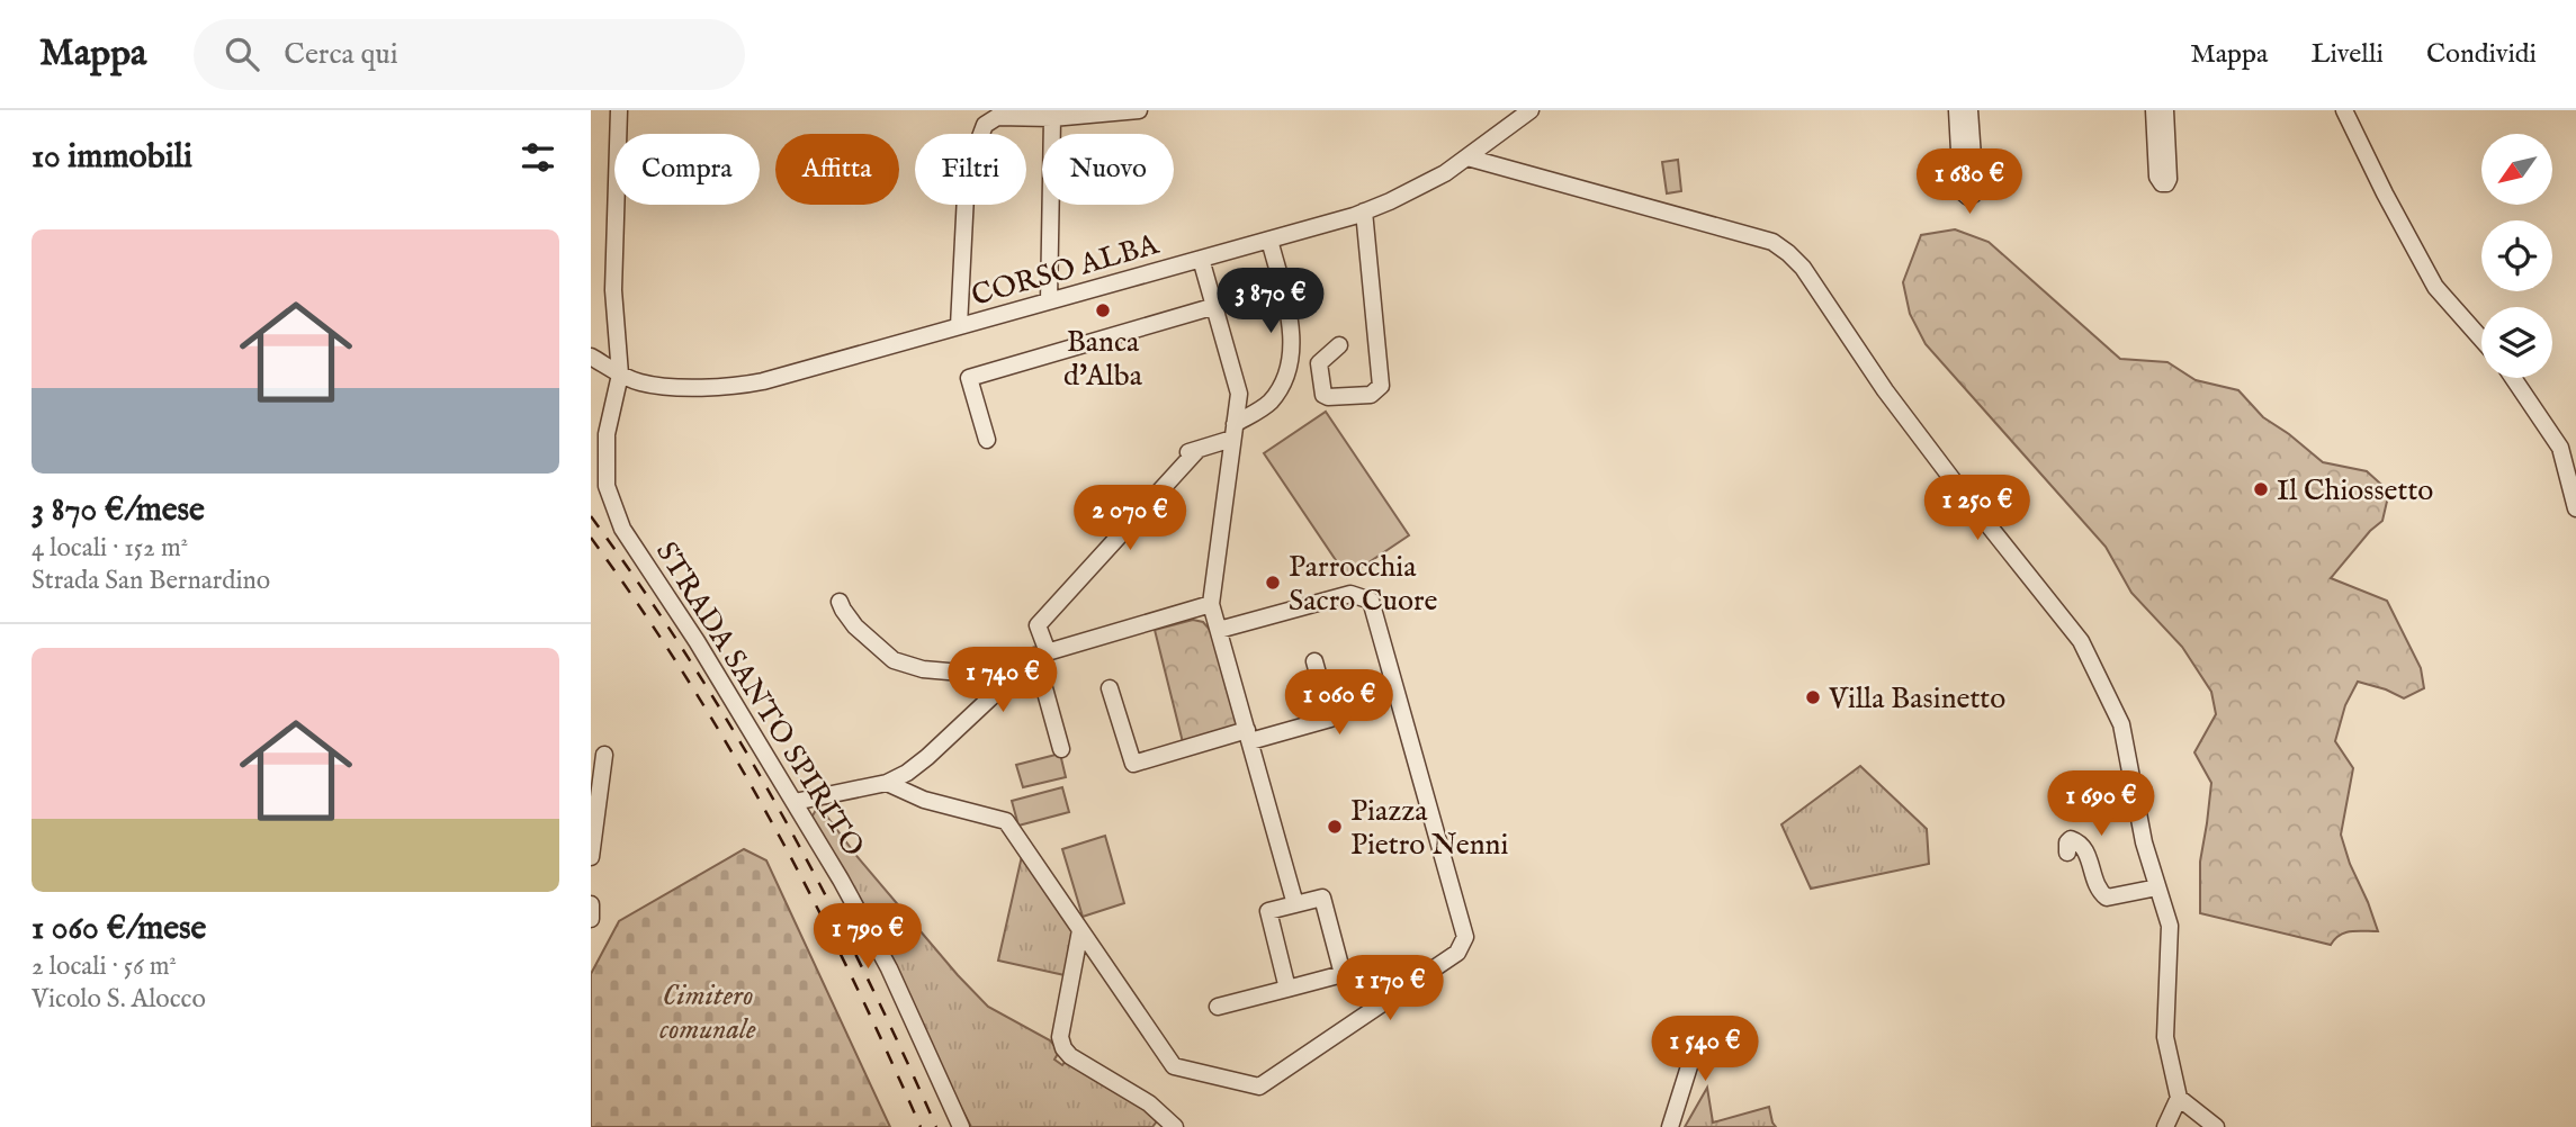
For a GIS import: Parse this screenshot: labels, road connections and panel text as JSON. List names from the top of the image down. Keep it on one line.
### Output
{"streets":{"street":["CORSO ALBA","STRADA SANTO SPIRITO"]},"crossings":[["CORSO ALBA","STRADA SANTO SPIRITO"]],"parks":["Cimitero comunale"],"places":["Banca d'Alba","Il Chiossetto","Parrocchia Sacro Cuore","Villa Basinetto","Piazza Pietro Nenni"],"north":"bottom left","page":{"header":"Mappa","search":"Cerca qui","nav":["Mappa","Livelli","Condividi"],"heading":"10 immobili","chip":["Compra","Affitta","Filtri","Nuovo"],"price":["1 680 €","3 870 €","1 250 €","2 070 €","1 740 €","1 060 €","1 690 €","1 790 €","1 170 €","1 540 €"],"list":[{"name":"3 870 €/mese","note":"4 locali · 152 m² · Strada San Bernardino"},{"name":"1 060 €/mese","note":"2 locali · 56 m² · Vicolo S. Alocco"}]}}
